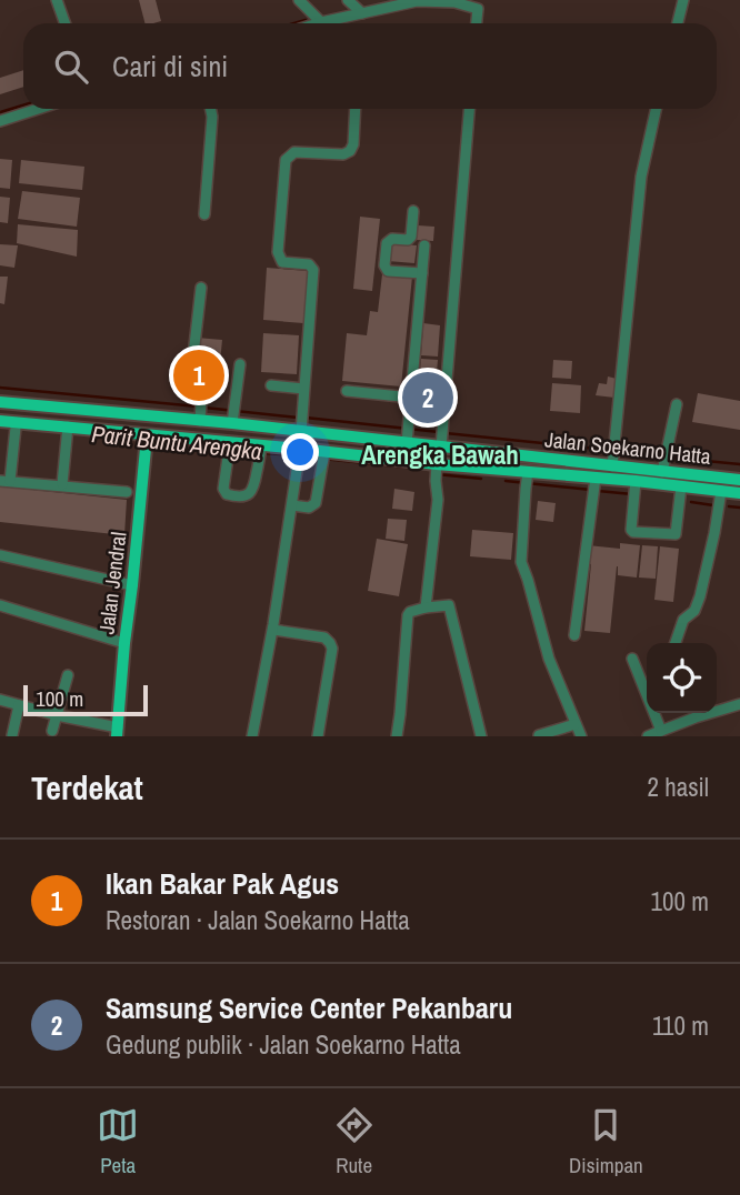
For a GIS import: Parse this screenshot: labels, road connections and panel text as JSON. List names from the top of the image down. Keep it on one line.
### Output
{"streets":{"main road":["Jalan Soekarno Hatta","Jalan Jendral"]},"crossings":[["Jalan Soekarno Hatta","Jalan Jendral"]],"districts":["Arengka Bawah"],"water":["Parit Buntu Arengka"],"scale_bar":"100 m","page":{"search":"Cari di sini","pins":["1","2"],"scale":"100 m","heading":["Terdekat","2 hasil"],"list":[{"mark":"1","name":"Ikan Bakar Pak Agus","note":"Restoran · Jalan Soekarno Hatta","value":"100 m"},{"mark":"2","name":"Samsung Service Center Pekanbaru","note":"Gedung publik · Jalan Soekarno Hatta","value":"110 m"}],"nav":["Peta","Rute","Disimpan"]}}
